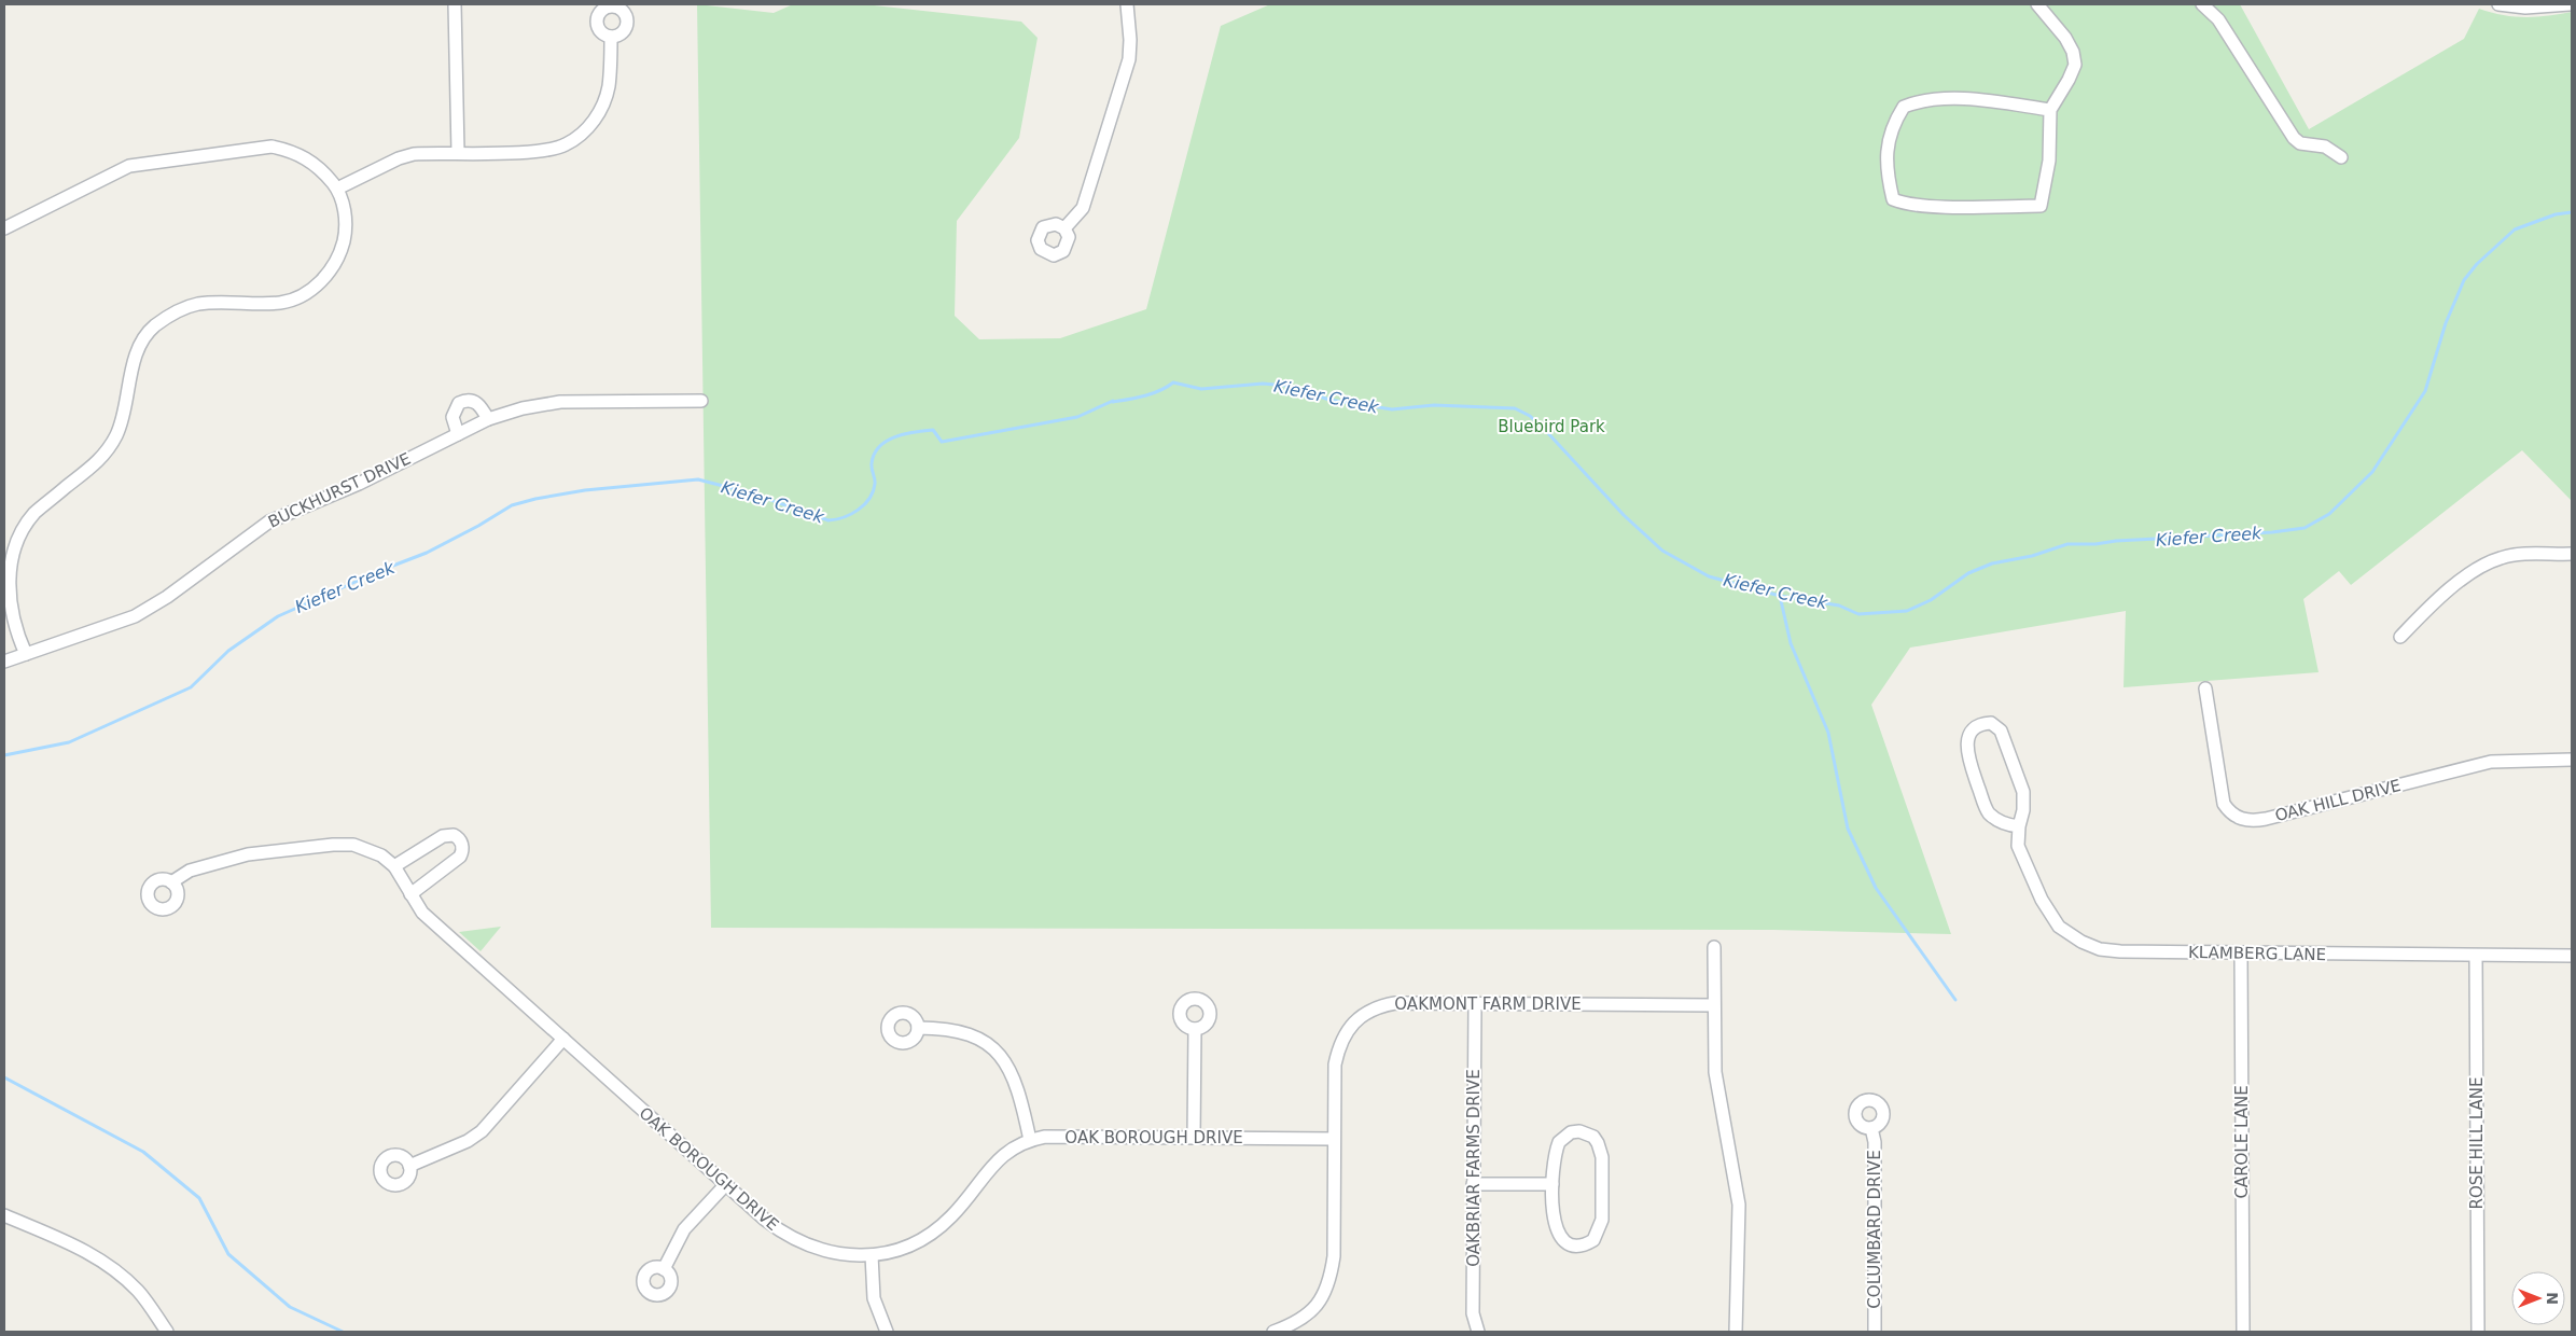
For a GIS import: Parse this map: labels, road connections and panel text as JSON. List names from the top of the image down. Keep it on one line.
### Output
{"streets":{"street":["BUCKHURST DRIVE","OAK HILL DRIVE","KLAMBERG LANE","OAKMONT FARM DRIVE","OAK BOROUGH DRIVE","CAROLE LANE","ROSE HILL LANE","OAKBRIAR FARMS DRIVE","COLUMBARD DRIVE"]},"crossings":[["KLAMBERG LANE","CAROLE LANE"],["KLAMBERG LANE","ROSE HILL LANE"],["OAKMONT FARM DRIVE","OAK BOROUGH DRIVE"],["OAKMONT FARM DRIVE","OAKBRIAR FARMS DRIVE"]],"water":["Kiefer Creek"],"parks":["Bluebird Park"],"north":"right"}
